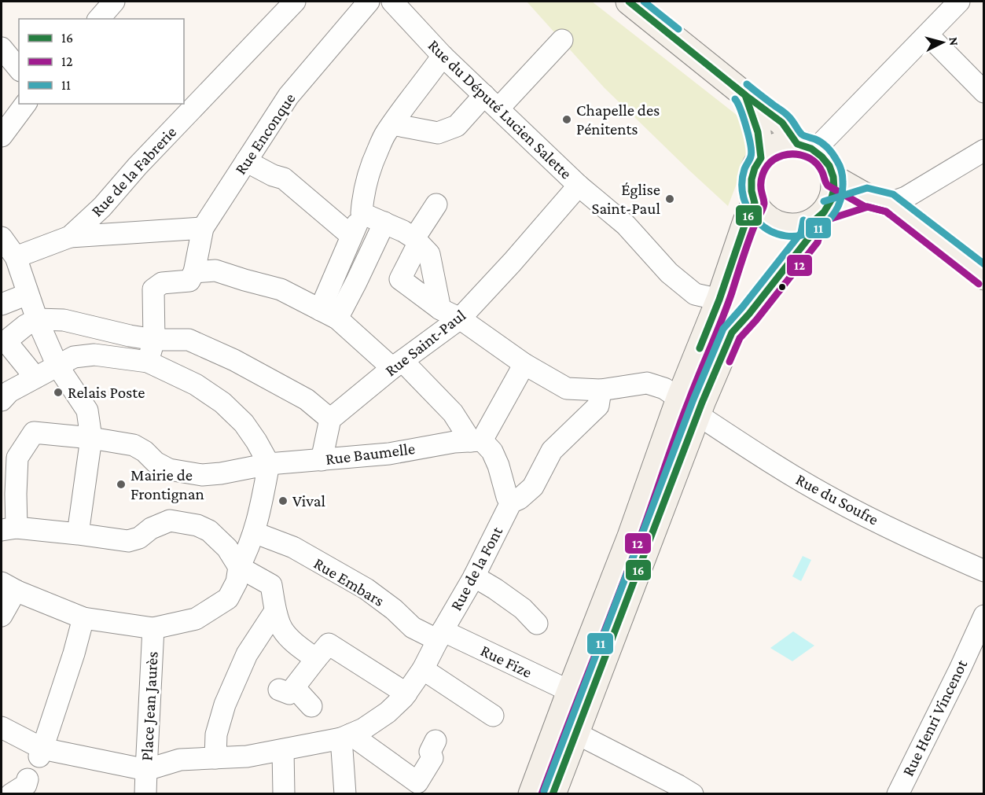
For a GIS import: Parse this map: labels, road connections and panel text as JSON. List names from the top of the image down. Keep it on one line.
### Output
{"streets":{"street":["Rue du Député Lucien Salette","Rue Enconque","Rue de la Fabrerie","Rue Saint-Paul","Rue Baumelle","Rue du Soufre","Rue de la Font","Rue Embars","Rue Fize","Place Jean Jaurès","Rue Henri Vincenot"]},"crossings":[["Rue du Député Lucien Salette","Rue Saint-Paul"],["Rue Saint-Paul","Rue du Soufre"],["Rue du Soufre","Rue de la Font"],["Rue de la Font","Rue Embars"],["Rue de la Font","Rue Fize"],["Rue de la Font","Place Jean Jaurès"],["Rue Embars","Rue Fize"]],"places":["Chapelle des Pénitents","Église Saint-Paul","Relais Poste","Mairie de Frontignan","Vival"],"lines":["transit line 16","transit line 11","transit line 12"],"legend":["16","12","11"],"north":"right"}
